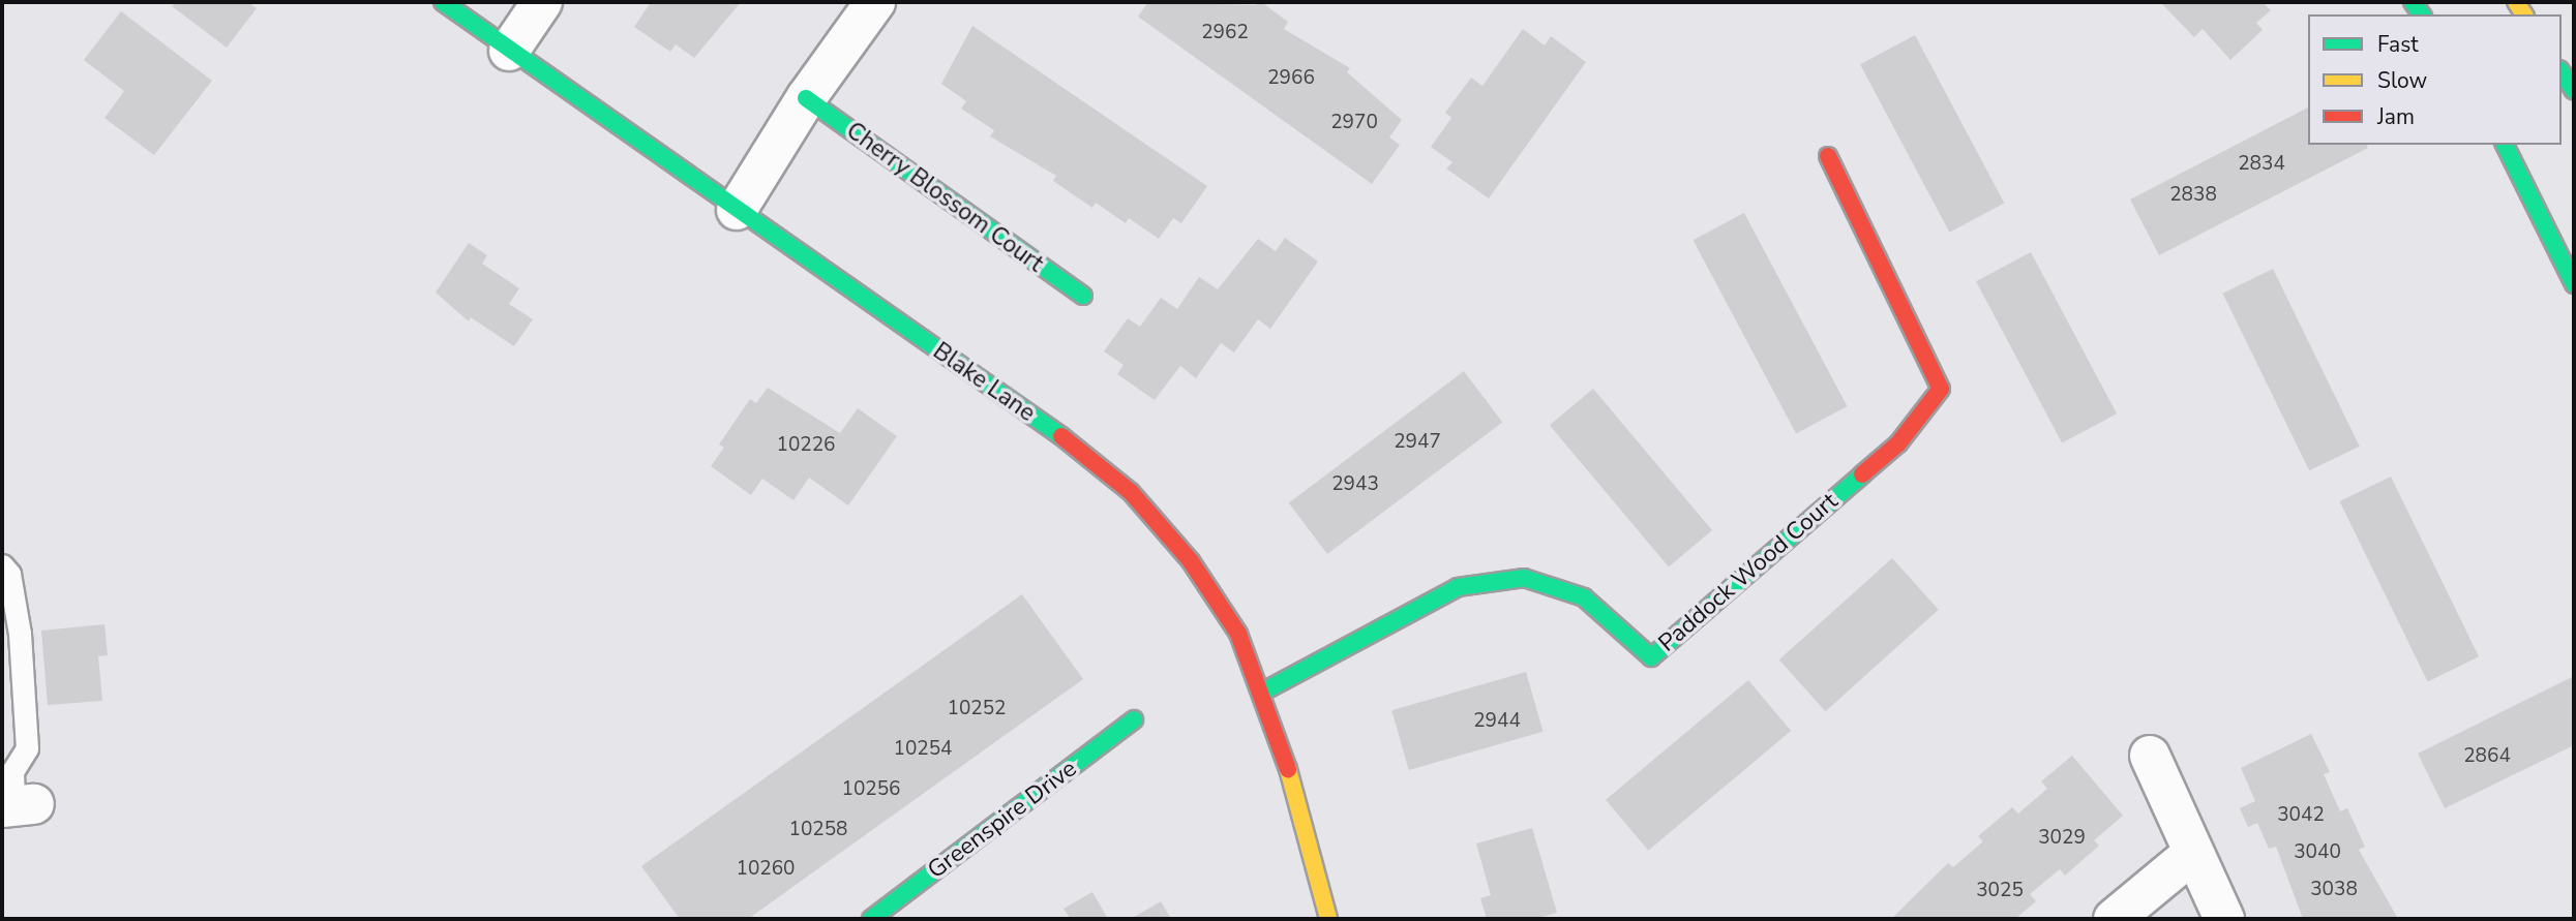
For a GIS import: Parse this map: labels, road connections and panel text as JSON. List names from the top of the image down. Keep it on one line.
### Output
{"streets":{"street":["Cherry Blossom Court","Blake Lane","Paddock Wood Court","Greenspire Drive"]},"crossings":[["Blake Lane","Paddock Wood Court"]],"house_numbers":["2962","2966","2970","2834","2838","2947","10226","2943","10252","2944","10254","2864","10256","3042","10258","3029","3040","10260","3038","3025"],"legend":["Fast","Slow","Jam"]}
